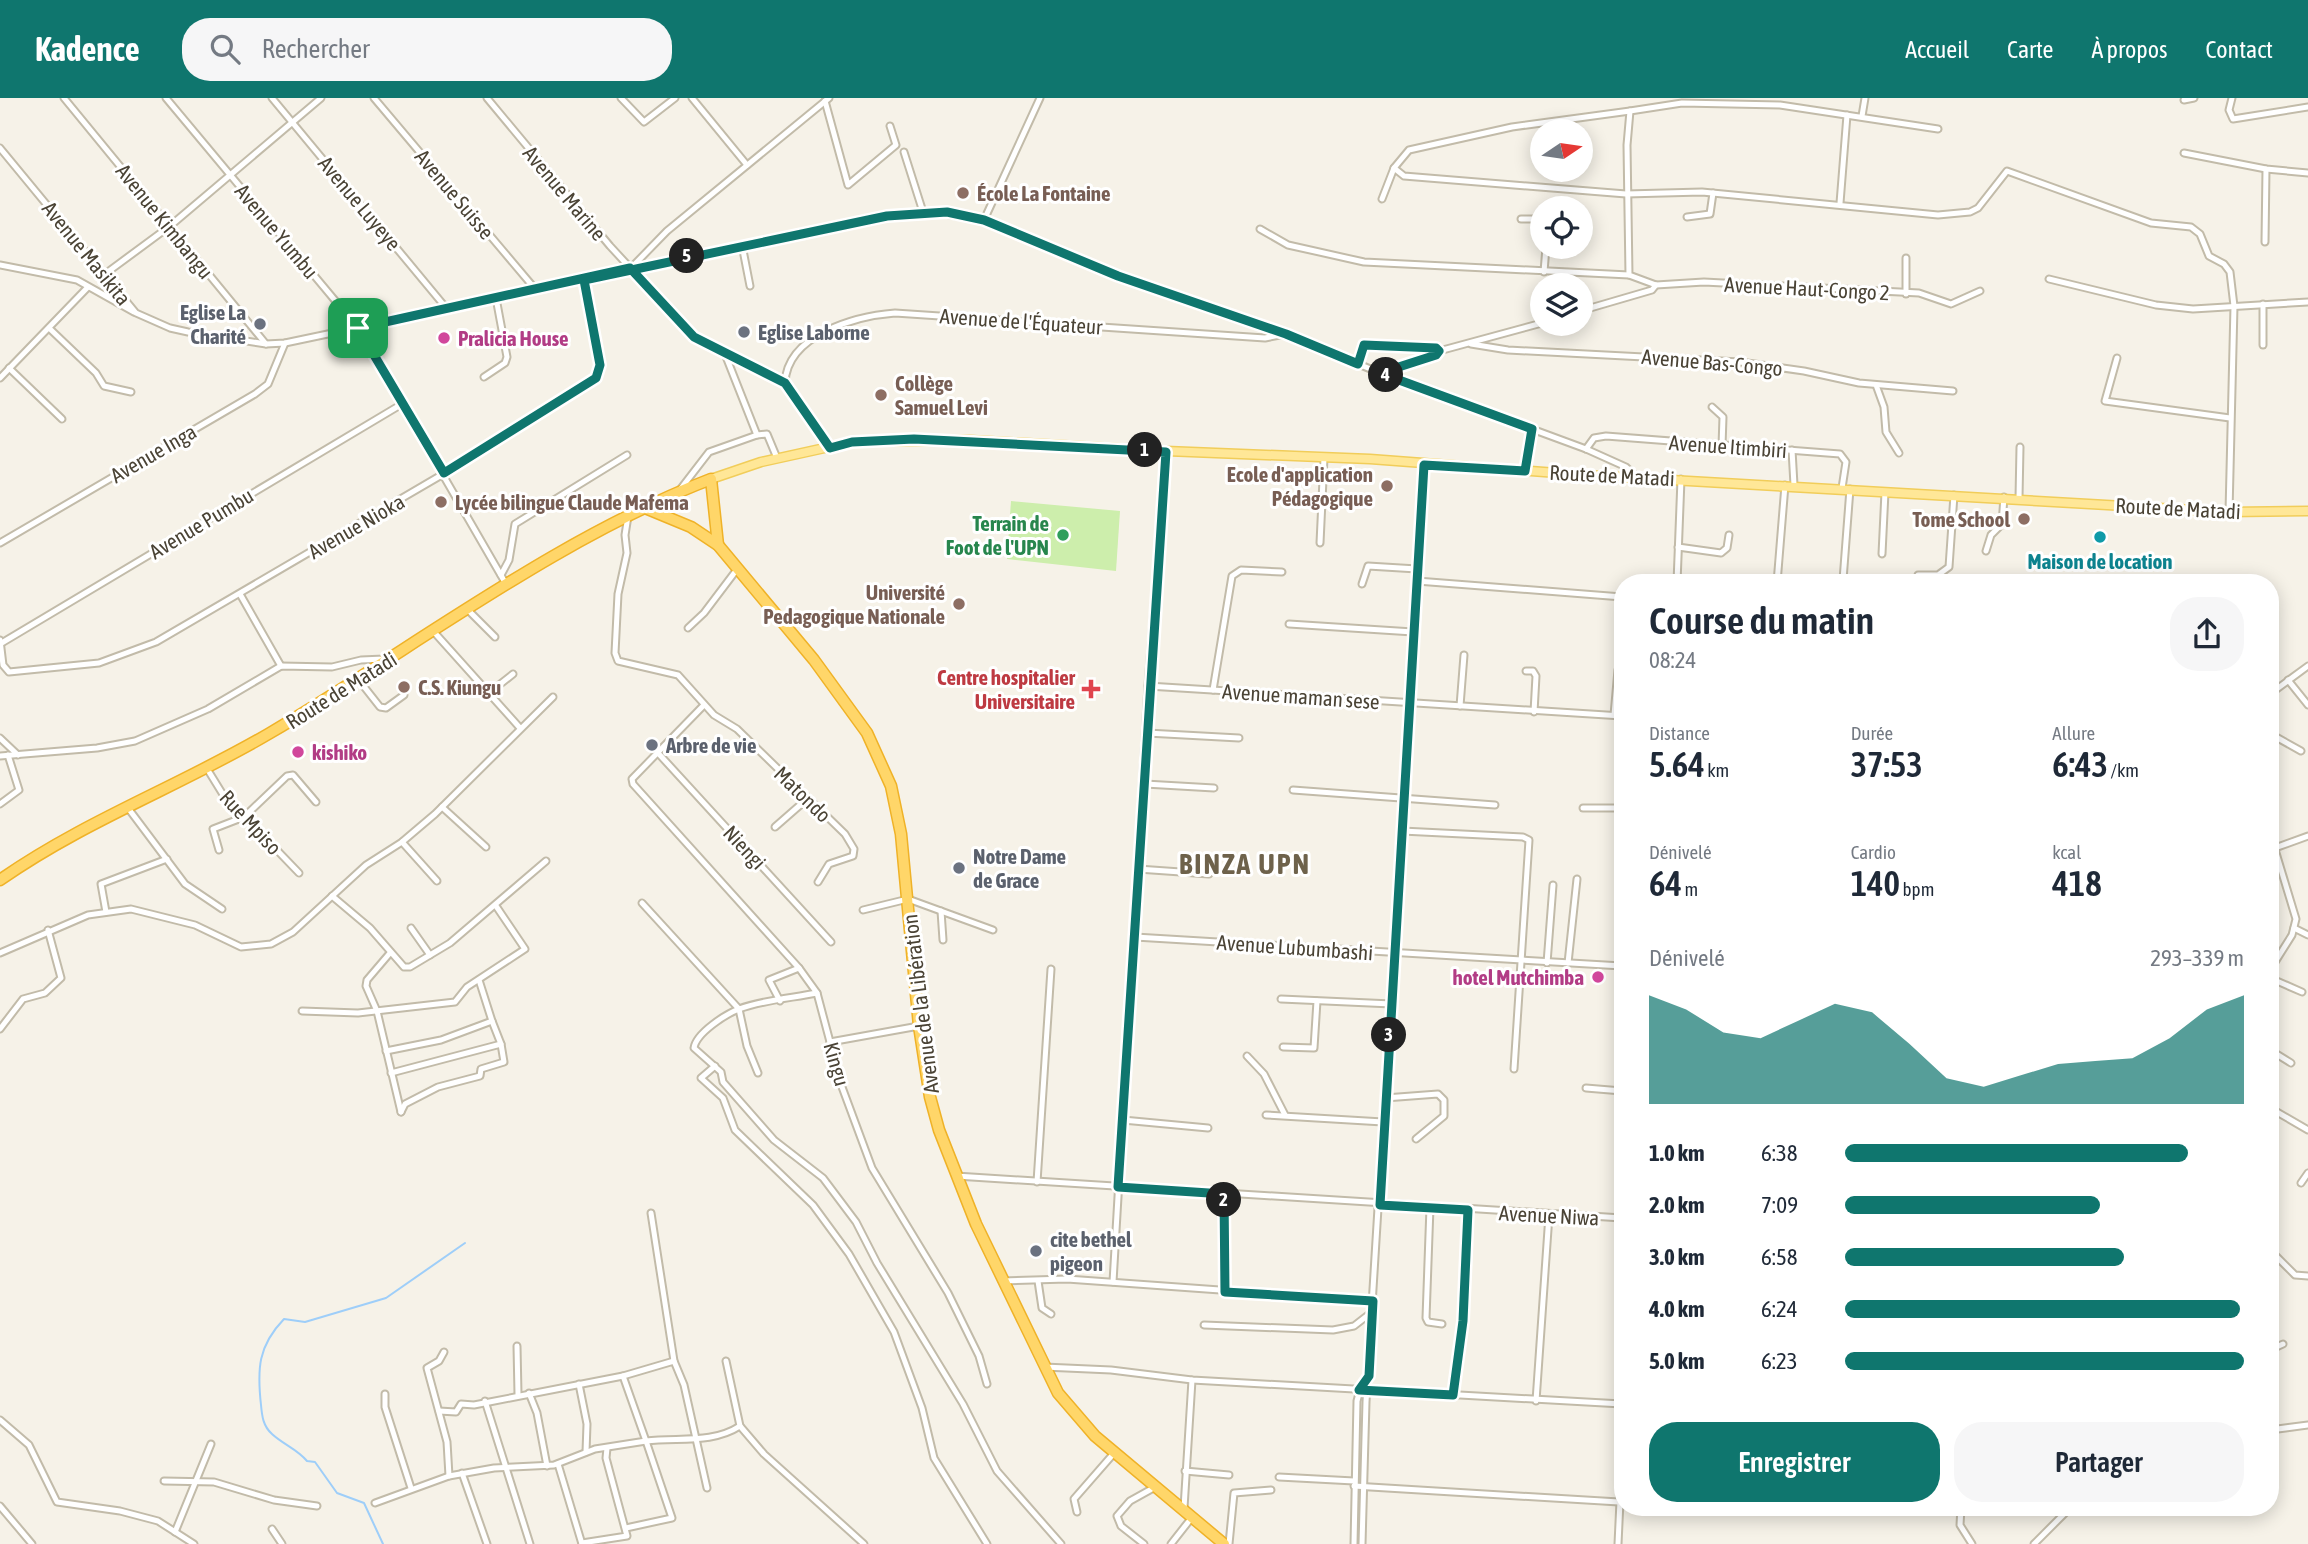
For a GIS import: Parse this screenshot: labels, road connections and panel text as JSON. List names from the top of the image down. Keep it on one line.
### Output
{"streets":{"highway":["Route de Matadi","Avenue de la Libération"],"street":["Avenue Marine","Avenue Suisse","Avenue Luyeye","Avenue Kimbangu","Avenue Yumbu","Avenue Masikita","Avenue Haut-Congo 2","Avenue de l'Équateur","Avenue Bas-Congo","Avenue Itimbiri","Avenue Inga","Avenue Pumbu","Avenue Nioka","Avenue maman sese","Matondo","Rue Mpiso","Niengi","Avenue Lubumbashi","Kingu","Avenue Niwa"]},"crossings":[["Avenue Marine","Avenue Masikita"],["Avenue Marine","Avenue de l'Équateur"],["Avenue Marine","Route de Matadi"],["Avenue Suisse","Avenue Masikita"],["Avenue Luyeye","Avenue Masikita"],["Avenue Kimbangu","Avenue Masikita"],["Avenue Yumbu","Avenue Masikita"],["Avenue Yumbu","Route de Matadi"],["Avenue Yumbu","Avenue Pumbu"],["Avenue Yumbu","Avenue Nioka"],["Avenue Masikita","Avenue de l'Équateur"],["Avenue Masikita","Avenue Itimbiri"],["Avenue Masikita","Avenue Inga"],["Avenue Masikita","Route de Matadi"],["Avenue Masikita","Avenue Nioka"],["Avenue Itimbiri","Route de Matadi"],["Route de Matadi","Matondo"],["Route de Matadi","Rue Mpiso"],["Route de Matadi","Avenue de la Libération"],["Avenue Pumbu","Avenue Nioka"],["Niengi","Kingu"],["Avenue de la Libération","Avenue Niwa"]],"districts":["BINZA UPN"],"places":{"other":["École La Fontaine","Eglise La Charité","Eglise Laborne","Pralicia House","Collège Samuel Levi","Ecole d'application Pédagogique","Lycée bilingue Claude Mafema","Tome School","Terrain de Foot de l'UPN","Maison de location","Université Pedagogique Nationale","C.S. Kiungu","Arbre de vie","kishiko","Notre Dame de Grace","hotel Mutchimba","cite bethel pigeon"],"health":["Centre hospitalier Universitaire"]},"north":"right","page":{"header":"Kadence","search":"Rechercher","nav":["Accueil","Carte","À propos","Contact"],"pins":["5","4","1","3","2"],"heading":["Course du matin","08:24"],"stats":[["Distance","5.64 km"],["Durée","37:53"],["Allure","6:43 /km"],["Dénivelé","64 m"],["Cardio","140 bpm"],["kcal","418"]],"chart":["Dénivelé","293–339 m"],"list":[{"name":"1.0 km","note":"6:38"},{"name":"2.0 km","note":"7:09"},{"name":"3.0 km","note":"6:58"},{"name":"4.0 km","note":"6:24"},{"name":"5.0 km","note":"6:23"}],"buttons":["Enregistrer","Partager"]}}
